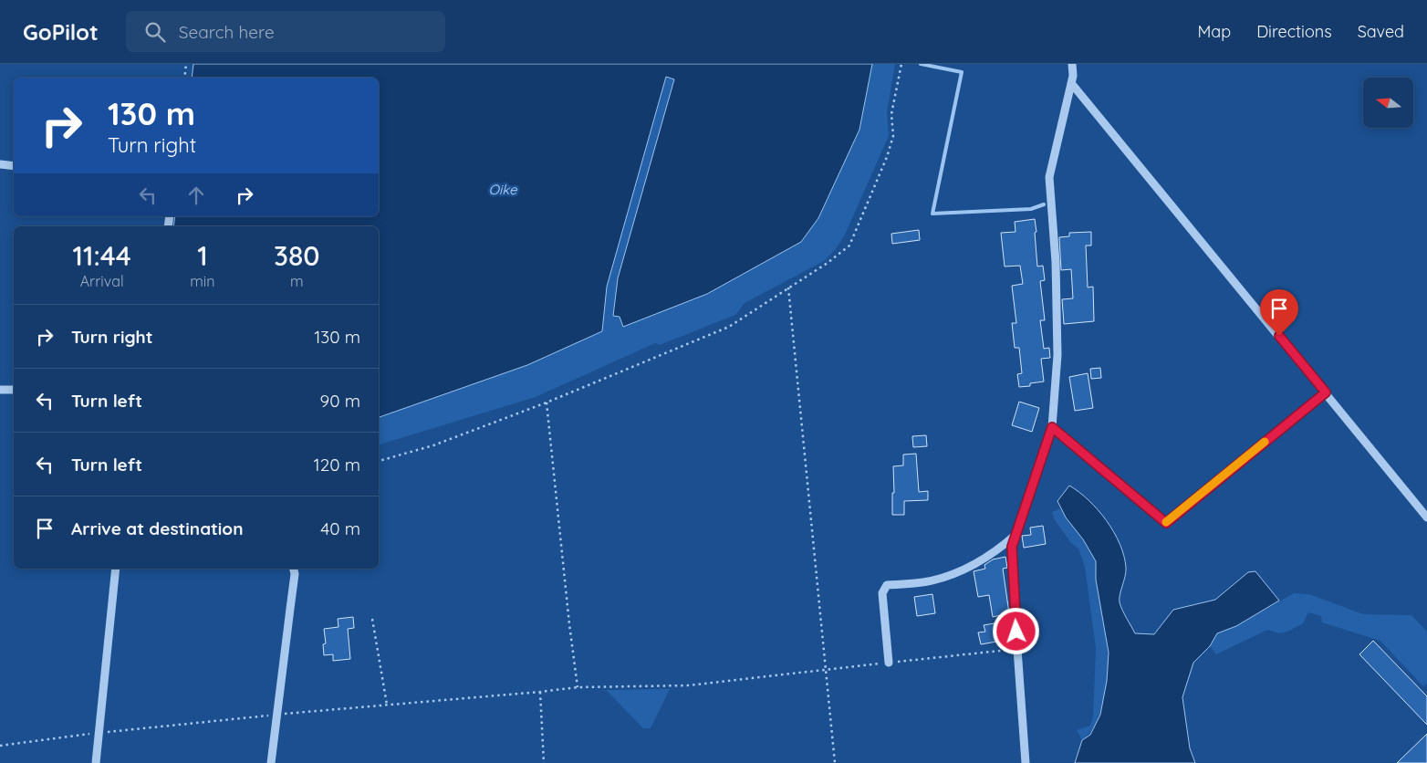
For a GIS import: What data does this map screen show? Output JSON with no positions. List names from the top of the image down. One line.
{"water":["Oike"],"north":"left","page":{"header":"GoPilot","search":"Search here","nav":["Map","Directions","Saved"],"turn":["130 m","Turn right"],"eta":["11:44","Arrival","1","min","380","m"],"list":[{"name":"Turn right","value":"130 m"},{"name":"Turn left","value":"90 m"},{"name":"Turn left","value":"120 m"},{"name":"Arrive at destination","value":"40 m"}]}}
